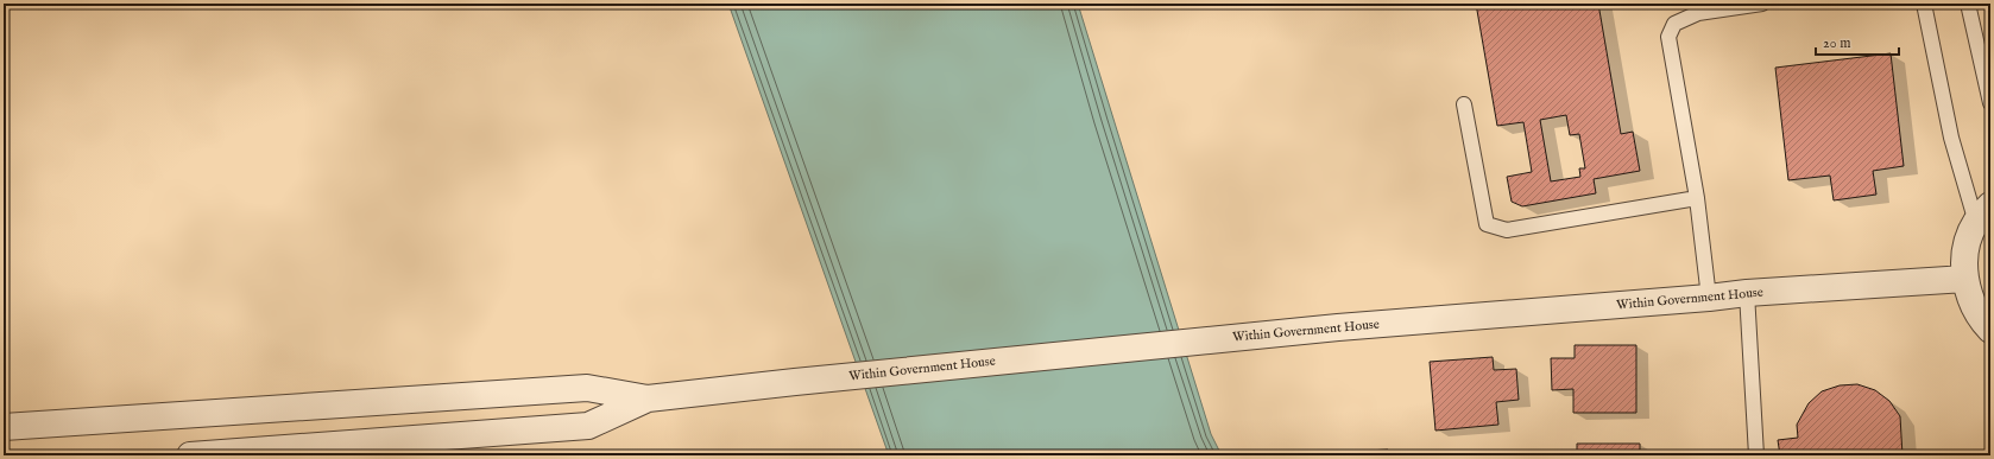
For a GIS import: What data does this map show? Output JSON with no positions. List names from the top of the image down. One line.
{"streets":{"street":["Within Government House"]},"scale_bar":"20 m"}
